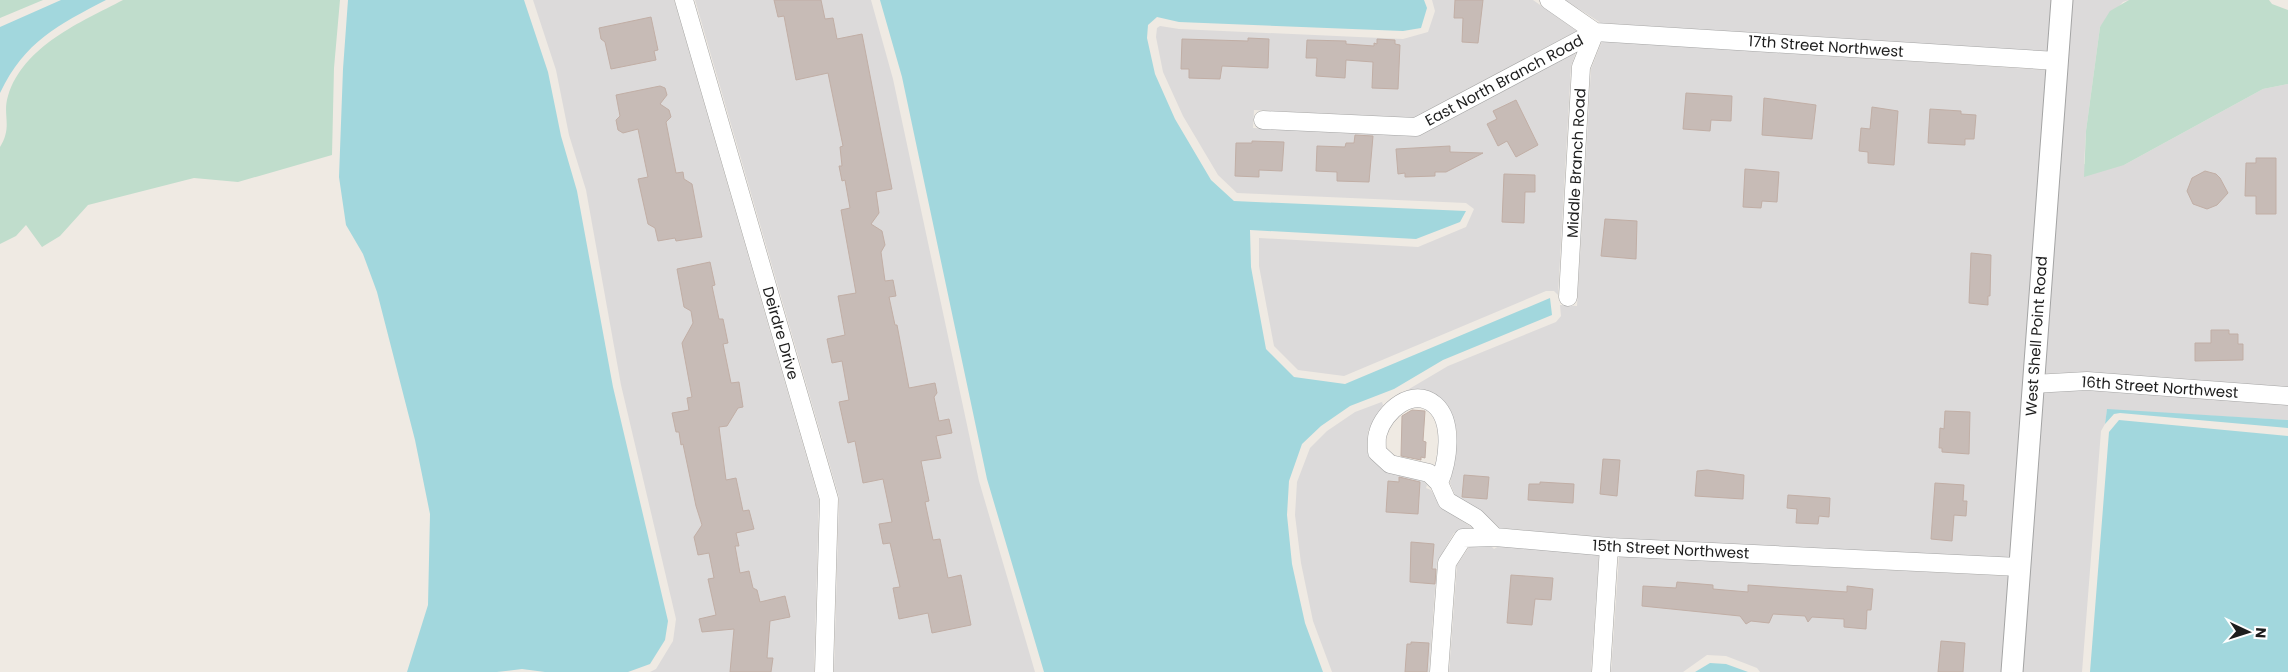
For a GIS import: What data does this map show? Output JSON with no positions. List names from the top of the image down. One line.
{"streets":{"street":["17th Street Northwest","East North Branch Road","Middle Branch Road","Deirdre Drive","West Shell Point Road","16th Street Northwest","15th Street Northwest"]},"crossings":[["17th Street Northwest","East North Branch Road"],["17th Street Northwest","Middle Branch Road"],["17th Street Northwest","West Shell Point Road"],["East North Branch Road","Middle Branch Road"],["West Shell Point Road","16th Street Northwest"],["West Shell Point Road","15th Street Northwest"]],"north":"right"}
